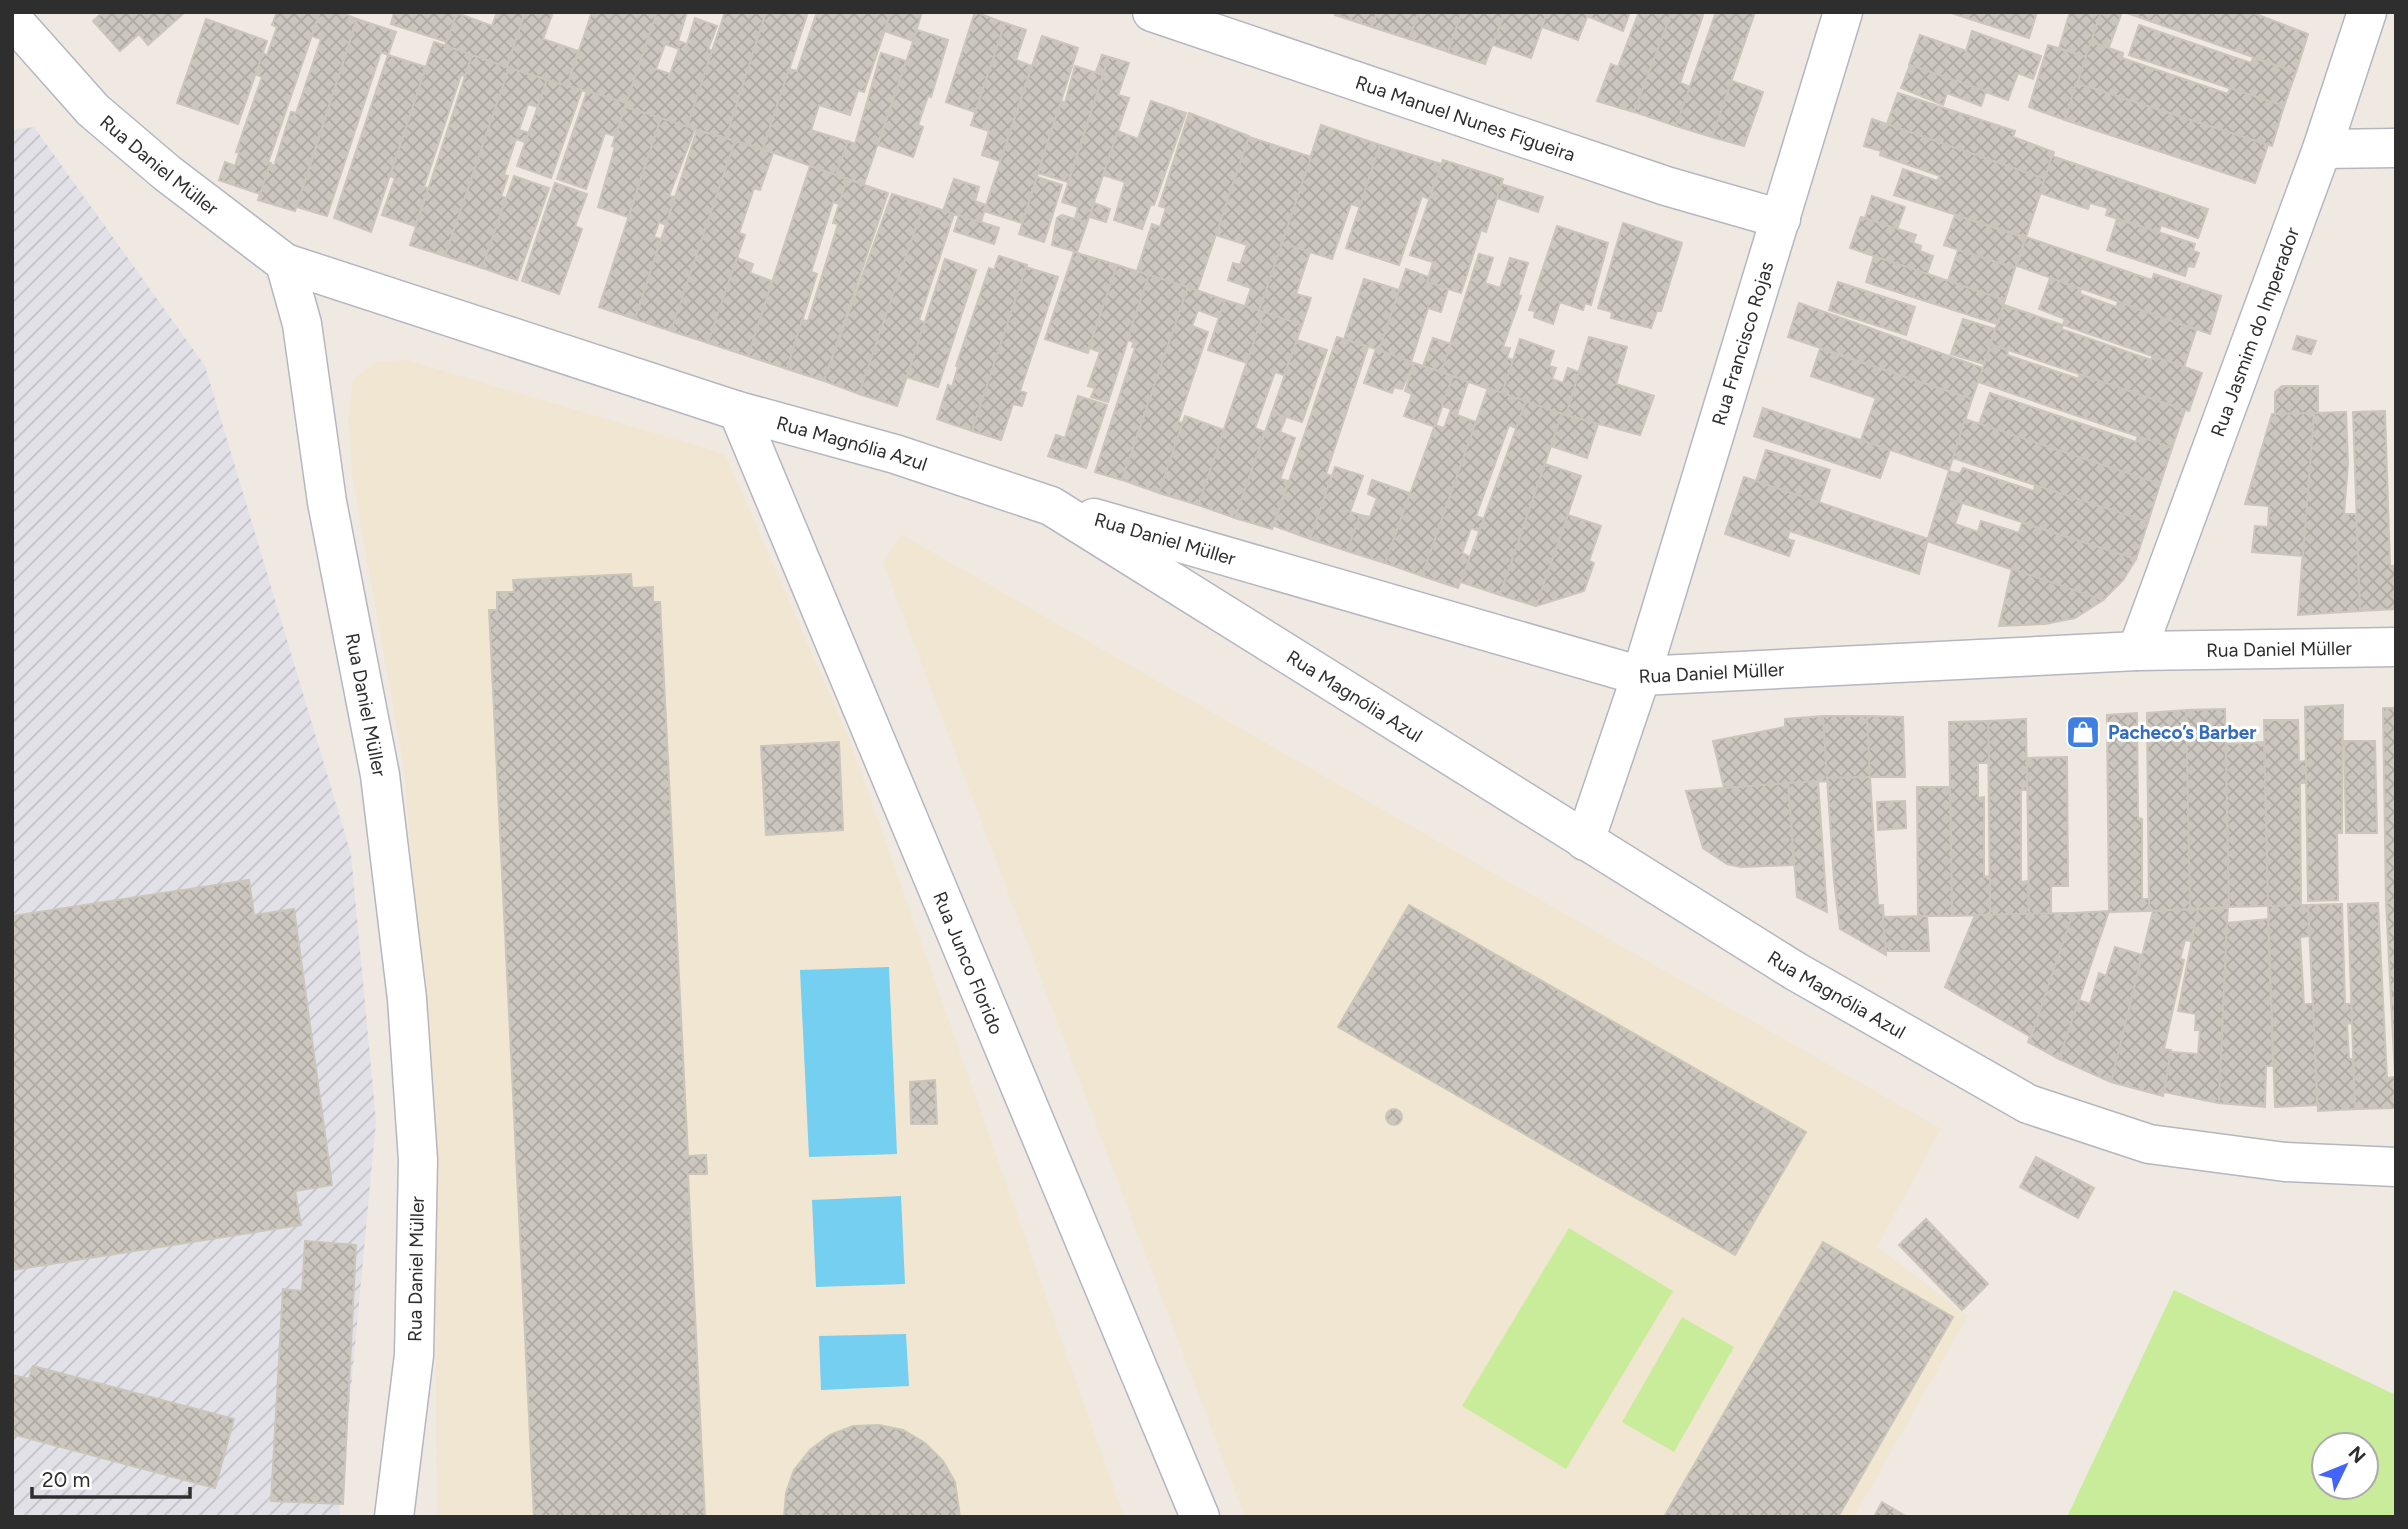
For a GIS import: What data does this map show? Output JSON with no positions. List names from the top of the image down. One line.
{"streets":{"street":["Rua Manuel Nunes Figueira","Rua Daniel Müller","Rua Jasmim do Imperador","Rua Francisco Rojas","Rua Magnólia Azul","Rua Junco Florido"]},"crossings":[["Rua Manuel Nunes Figueira","Rua Francisco Rojas"],["Rua Daniel Müller","Rua Jasmim do Imperador"],["Rua Daniel Müller","Rua Francisco Rojas"],["Rua Daniel Müller","Rua Magnólia Azul"],["Rua Francisco Rojas","Rua Magnólia Azul"],["Rua Magnólia Azul","Rua Junco Florido"]],"places":{"shop":["Pacheco’s Barber"]},"scale_bar":"20 m","north":"top right"}
